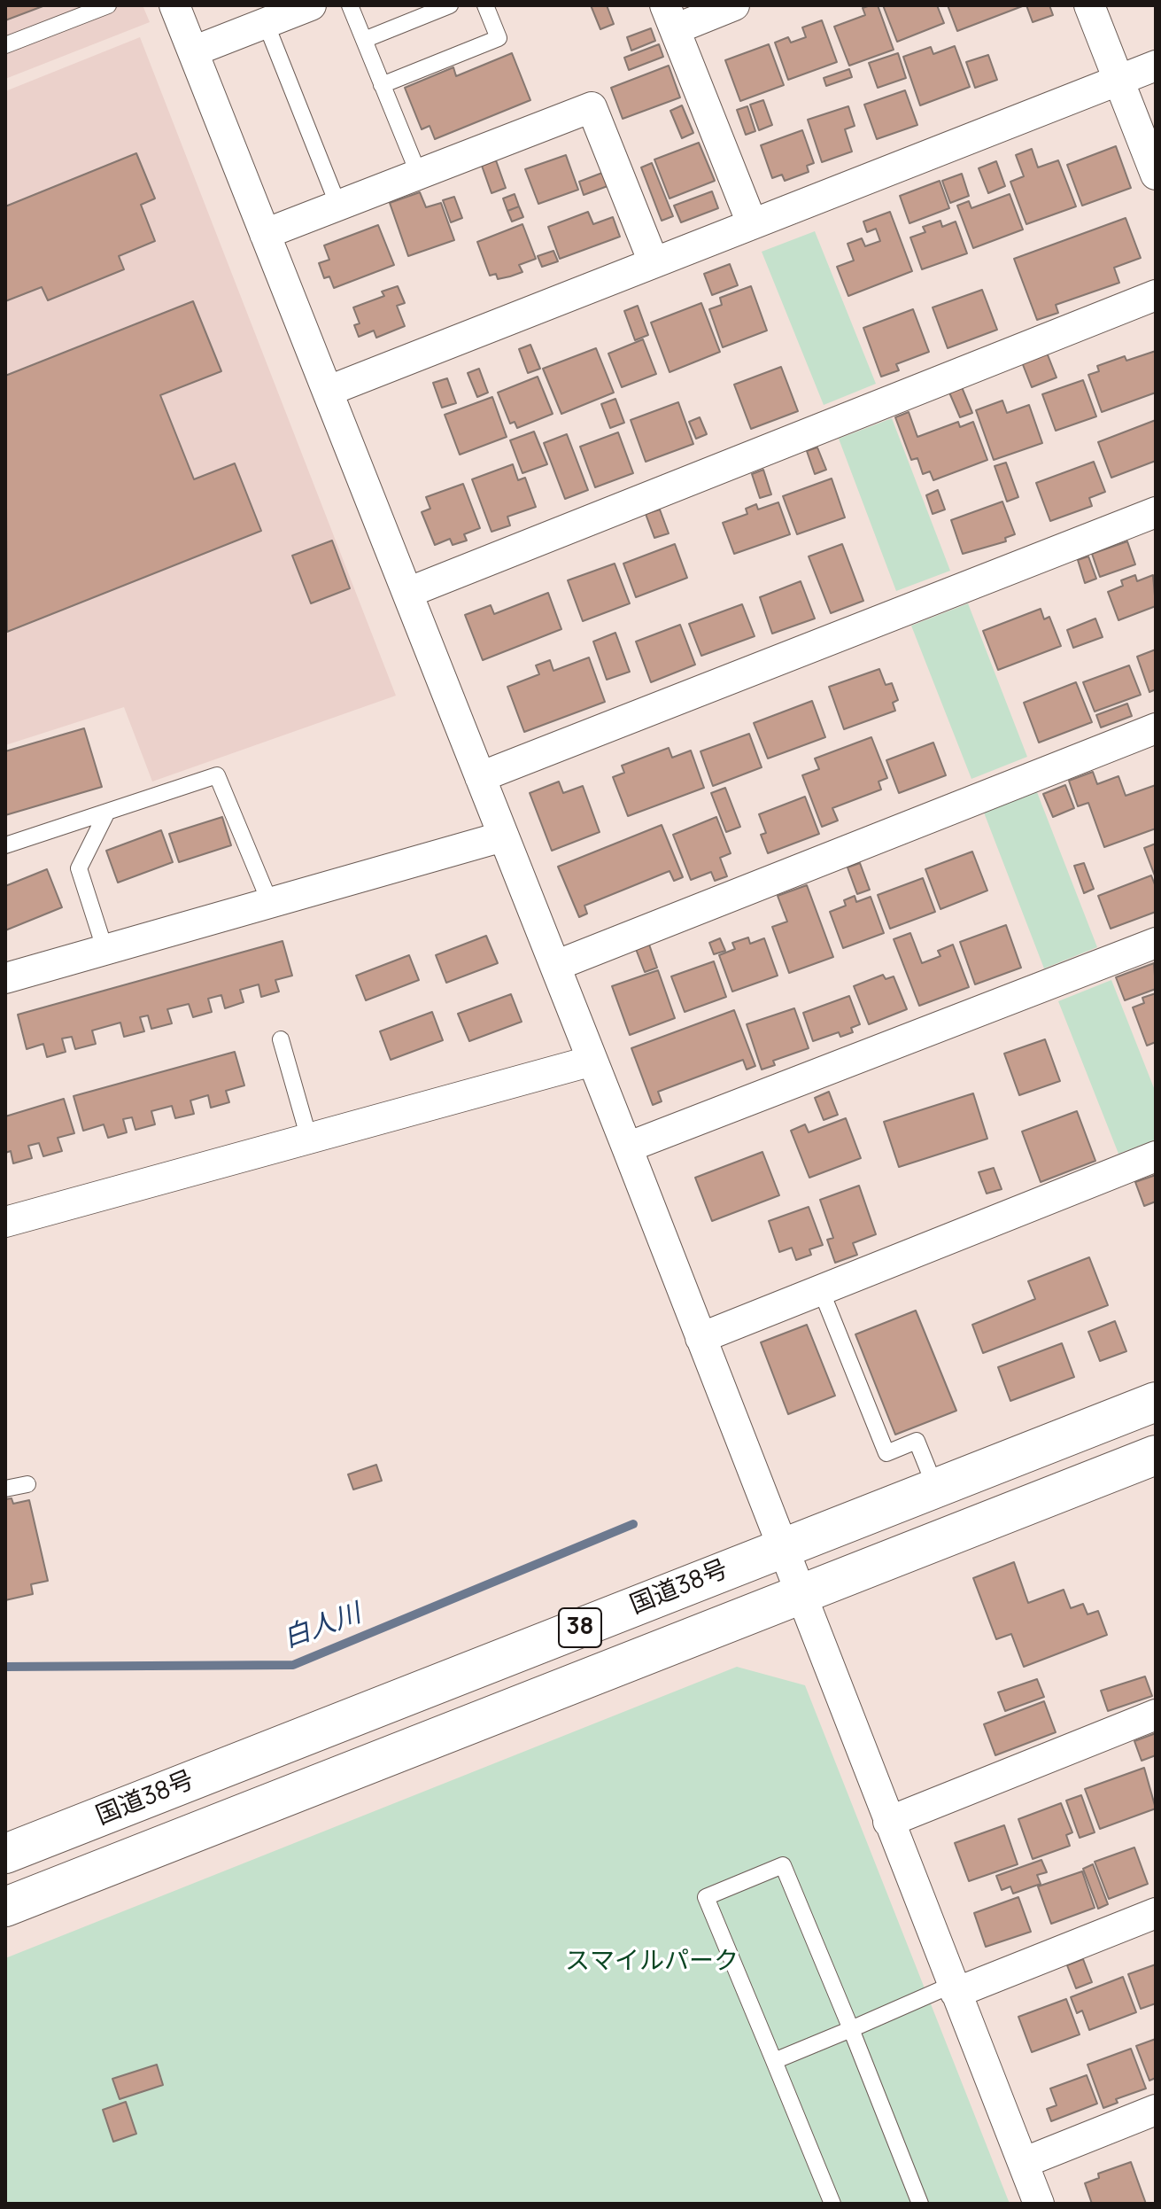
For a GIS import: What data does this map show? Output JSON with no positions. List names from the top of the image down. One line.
{"streets":{"highway":["国道38号","38"]},"water":["白人川"],"parks":["スマイルパーク"]}
